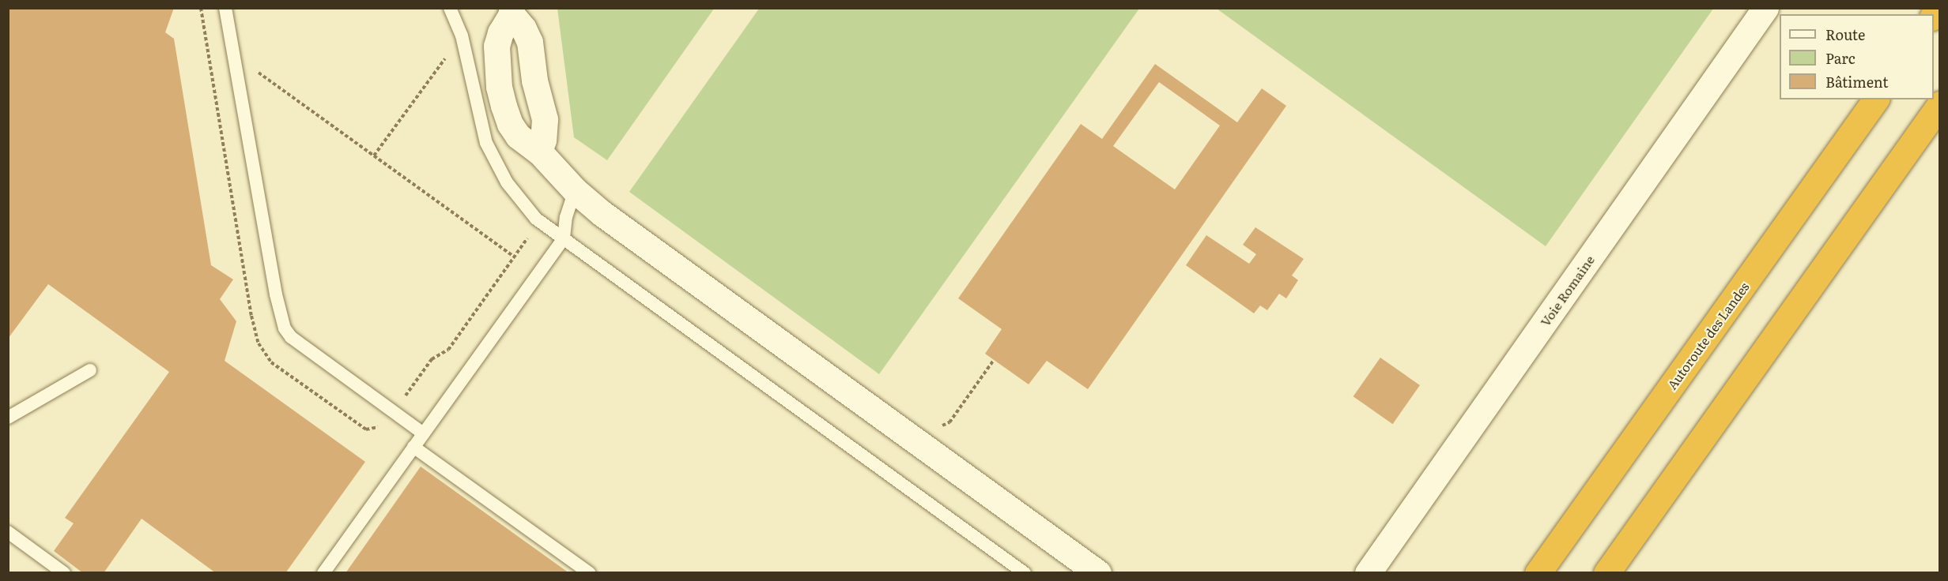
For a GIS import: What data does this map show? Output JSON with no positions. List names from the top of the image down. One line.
{"streets":{"highway":["Autoroute des Landes"],"street":["Voie Romaine"]},"legend":["Route","Parc","Bâtiment"]}
